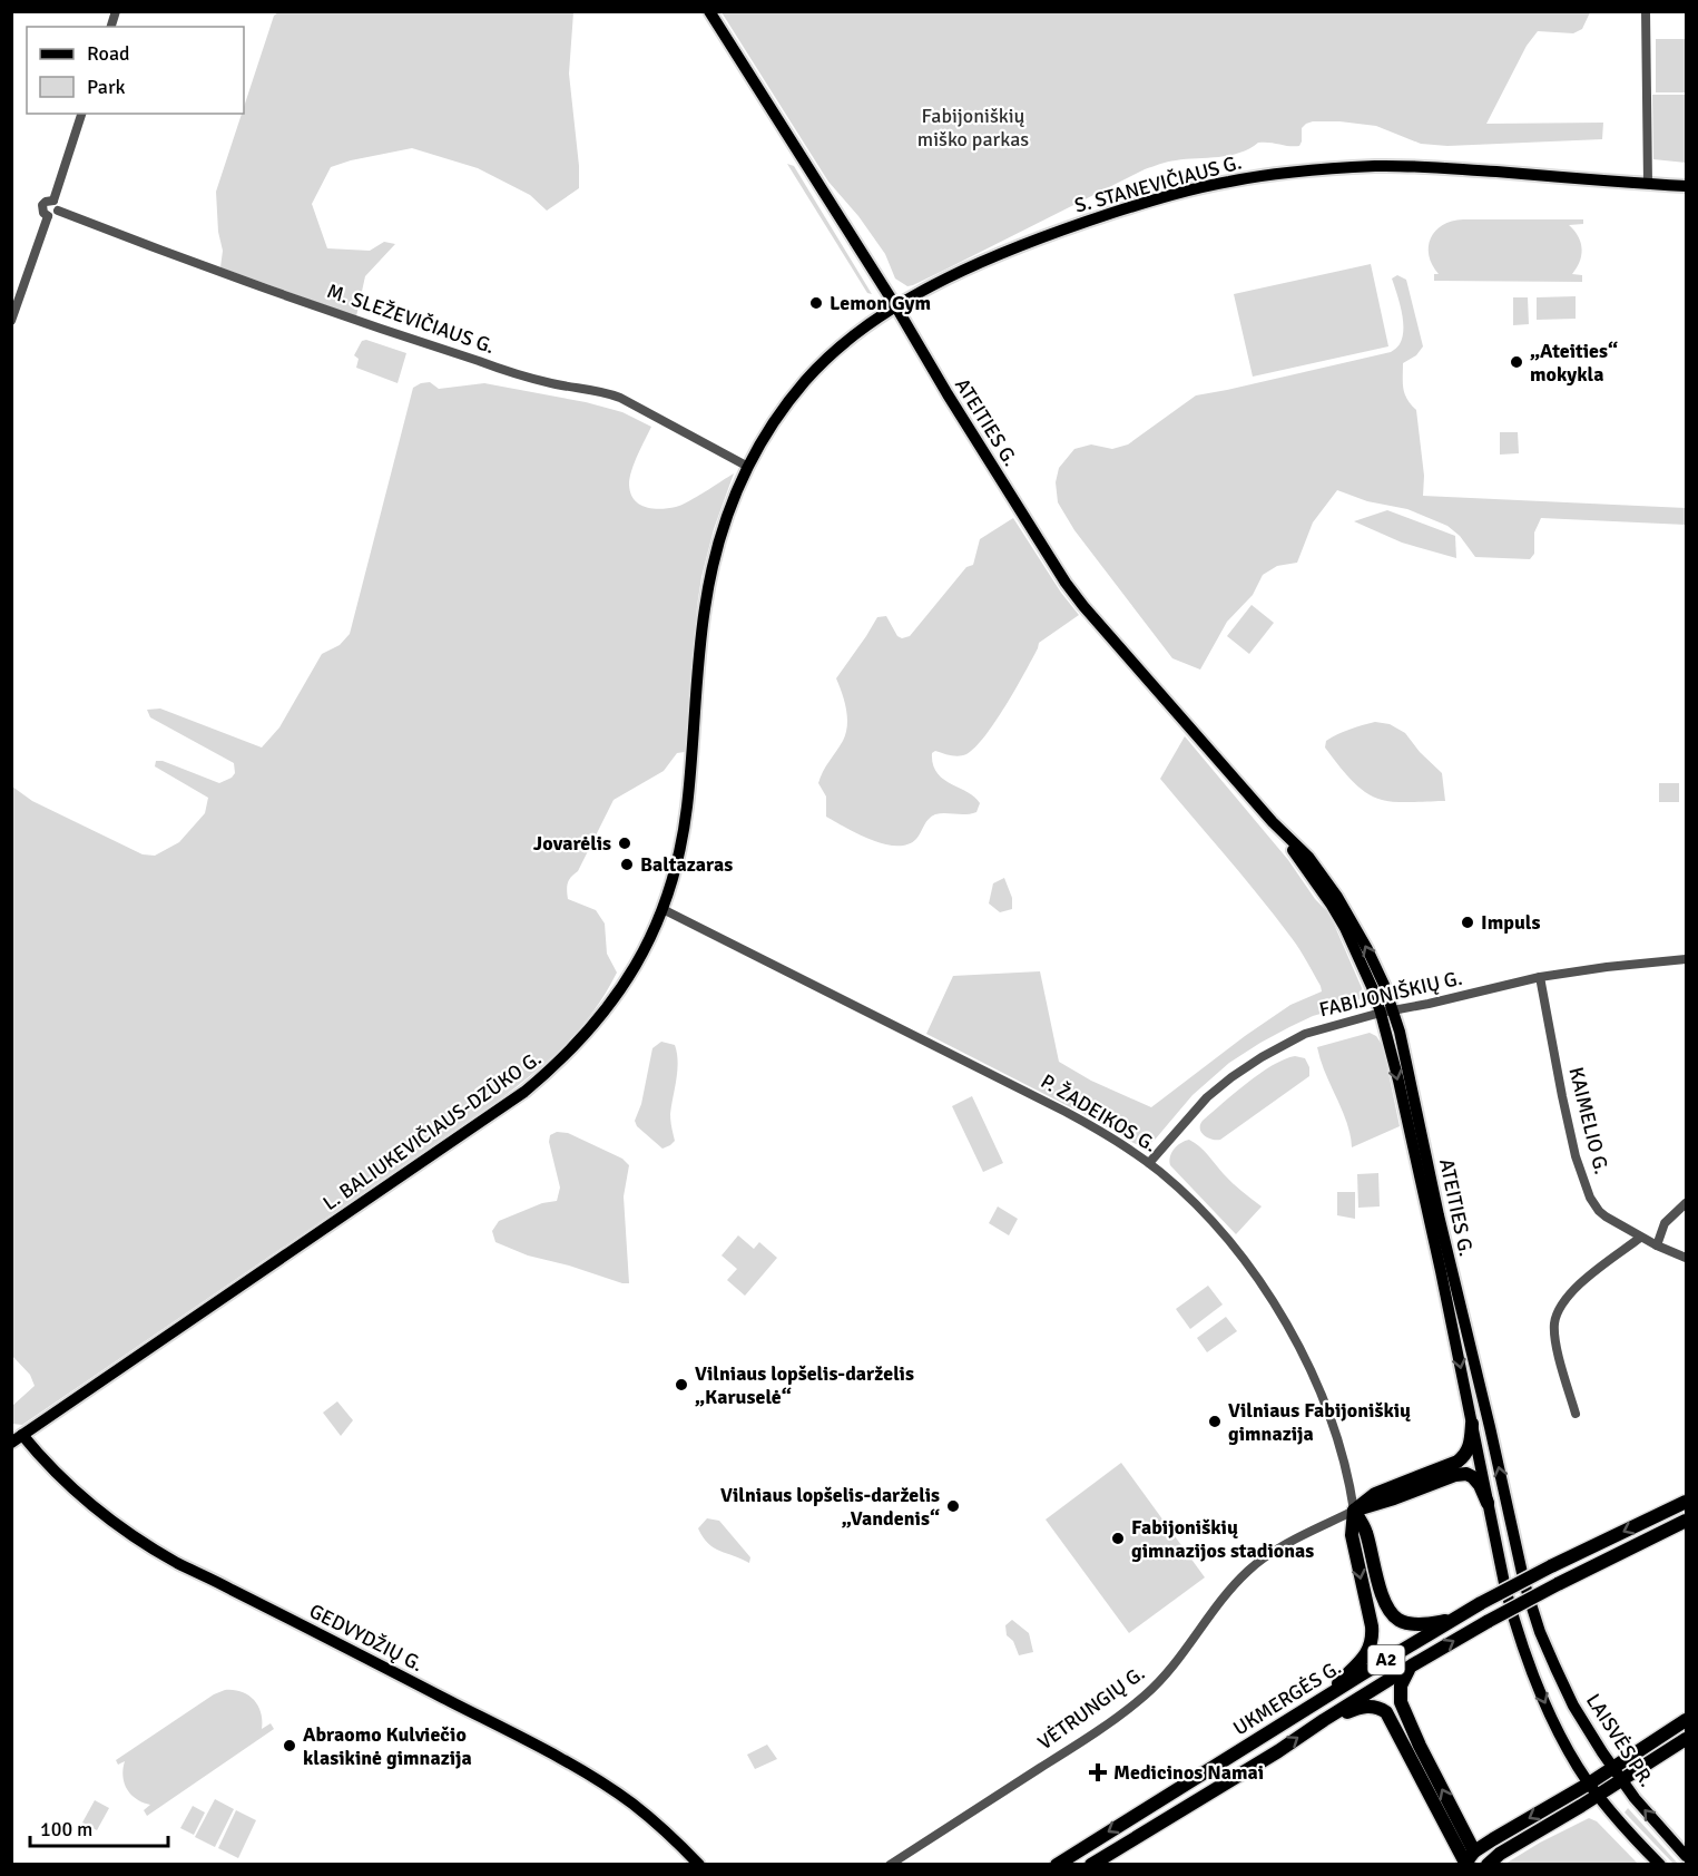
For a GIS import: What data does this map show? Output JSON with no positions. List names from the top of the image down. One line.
{"streets":{"highway":["A2","UKMERGĖS G."],"main road":["S. STANEVIČIAUS G.","ATEITIES G.","L. BALIUKEVIČIAUS-DZŪKO G.","GEDVYDŽIŲ G.","LAISVĖS PR."],"street":["M. SLEŽEVIČIAUS G.","FABIJONIŠKIŲ G.","P. ŽADEIKOS G.","KAIMELIO G.","VĖTRUNGIŲ G."]},"crossings":[["S. STANEVIČIAUS G.","ATEITIES G."],["S. STANEVIČIAUS G.","L. BALIUKEVIČIAUS-DZŪKO G."],["M. SLEŽEVIČIAUS G.","L. BALIUKEVIČIAUS-DZŪKO G."],["ATEITIES G.","FABIJONIŠKIŲ G."],["ATEITIES G.","L. BALIUKEVIČIAUS-DZŪKO G."],["ATEITIES G.","LAISVĖS PR."],["FABIJONIŠKIŲ G.","P. ŽADEIKOS G."],["FABIJONIŠKIŲ G.","KAIMELIO G."],["P. ŽADEIKOS G.","L. BALIUKEVIČIAUS-DZŪKO G."],["P. ŽADEIKOS G.","VĖTRUNGIŲ G."],["L. BALIUKEVIČIAUS-DZŪKO G.","GEDVYDŽIŲ G."]],"parks":["Fabijoniškių miško parkas"],"places":{"other":["Lemon Gym","„Ateities“ mokykla","Jovarėlis","Baltazaras","Impuls","Vilniaus lopšelis-darželis „Karuselė“","Vilniaus Fabijoniškių gimnazija","Vilniaus lopšelis-darželis „Vandenis“","Fabijoniškių gimnazijos stadionas","Abraomo Kulviečio klasikinė gimnazija"],"health":["Medicinos Namai"]},"legend":["Road","Park"],"scale_bar":"100 m"}
